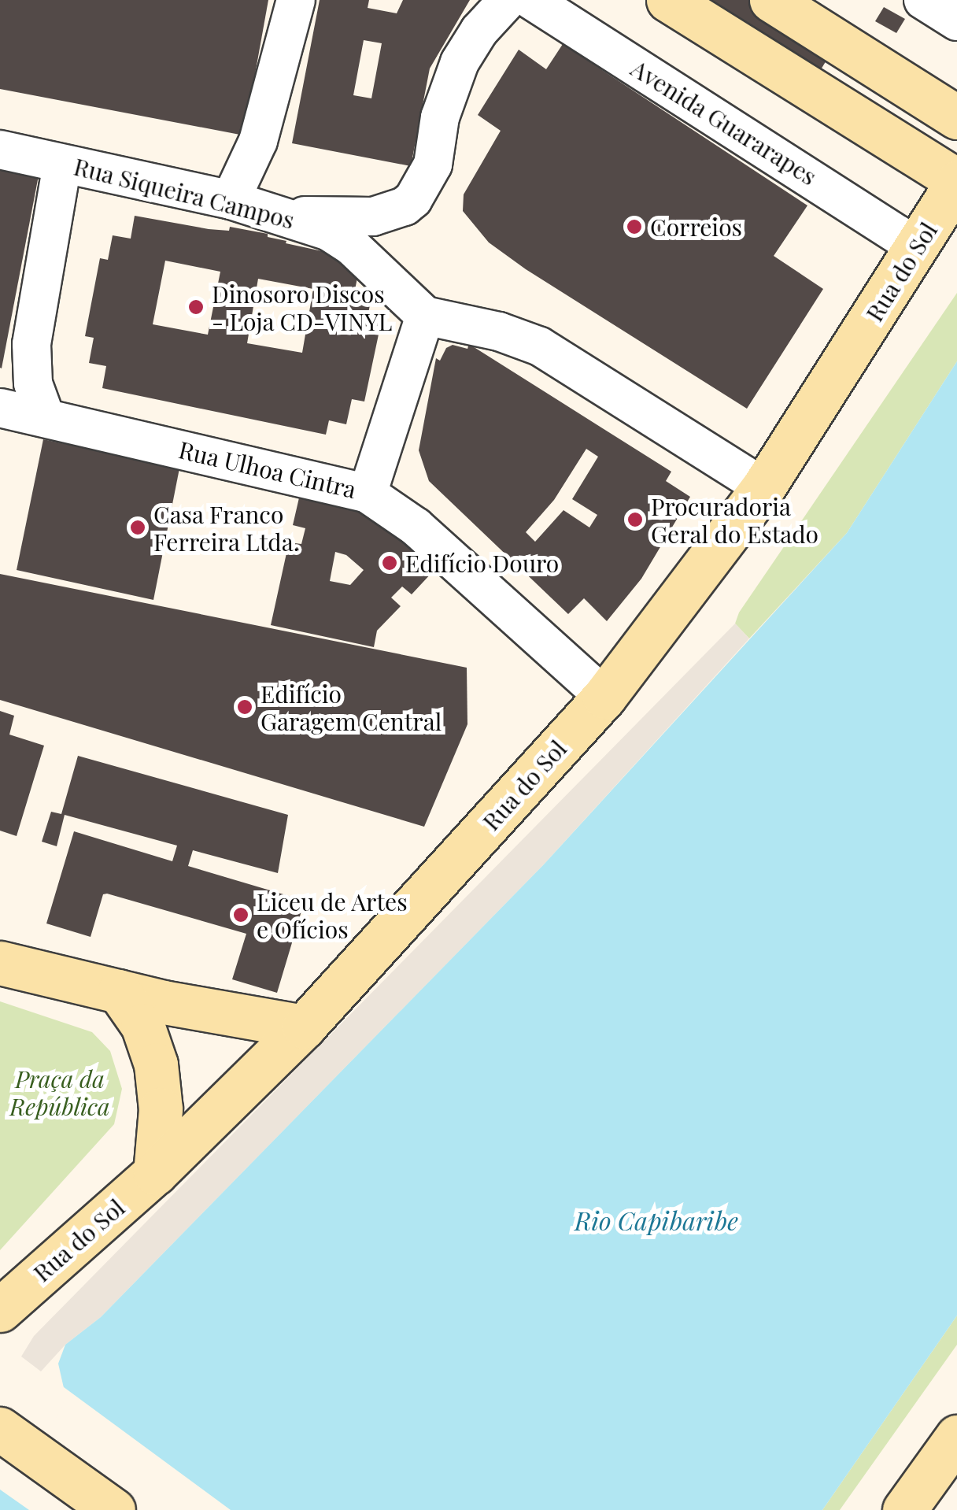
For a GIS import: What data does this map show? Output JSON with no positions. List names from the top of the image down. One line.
{"streets":{"main road":["Rua do Sol"],"street":["Avenida Guararapes","Rua Siqueira Campos","Rua Ulhoa Cintra"]},"crossings":[["Avenida Guararapes","Rua do Sol"],["Rua do Sol","Rua Ulhoa Cintra"]],"water":["Rio Capibaribe"],"parks":["Praça da República"],"places":["Correios","Dinosoro Discos - Loja CD-VINYL","Procuradoria Geral do Estado","Casa Franco Ferreira Ltda.","Edifício Douro","Edifício Garagem Central","Liceu de Artes e Ofícios"]}
